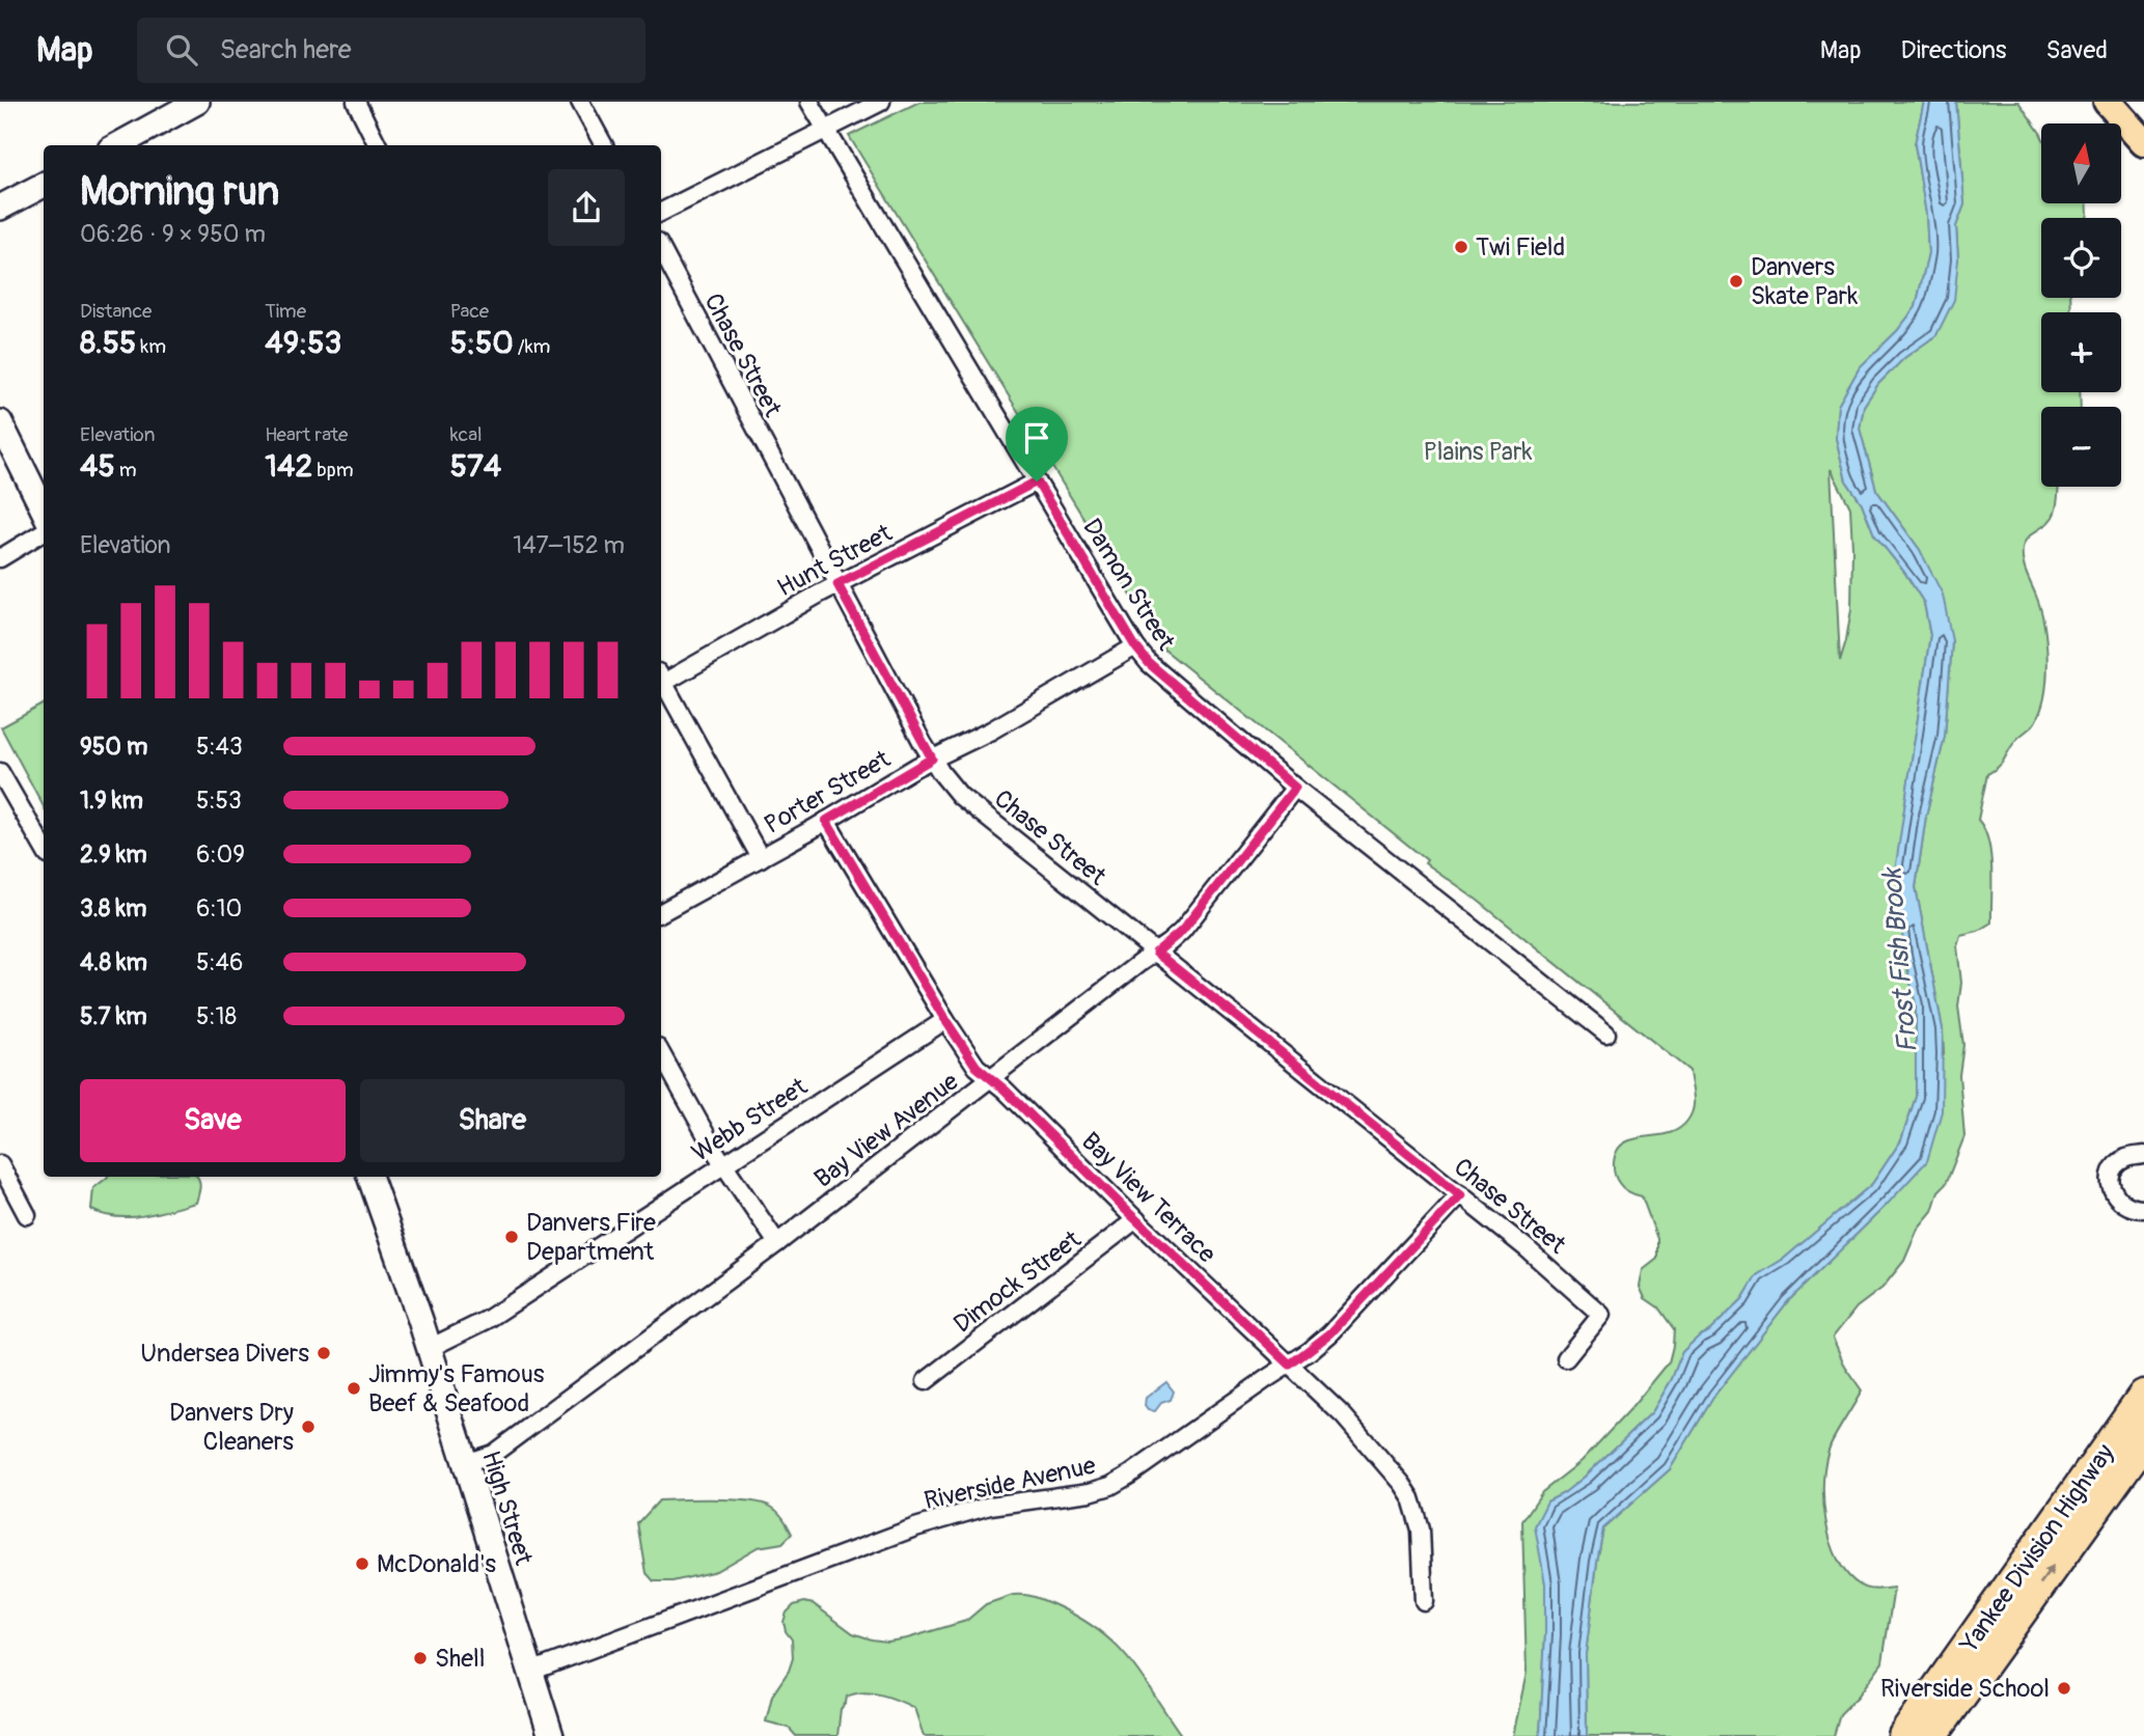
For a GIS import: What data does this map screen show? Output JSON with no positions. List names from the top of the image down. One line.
{"streets":{"highway":["Yankee Division Highway"],"main road":["High Street"],"street":["Chase Street","Hunt Street","Damon Street","Porter Street","Webb Street","Bay View Avenue","Bay View Terrace","Dimock Street","Riverside Avenue"]},"crossings":[["Chase Street","Hunt Street"],["Chase Street","Porter Street"],["Chase Street","Bay View Avenue"],["Chase Street","Riverside Avenue"],["Hunt Street","Damon Street"],["Damon Street","Porter Street"],["Damon Street","Bay View Avenue"],["Porter Street","Bay View Terrace"],["Webb Street","Bay View Terrace"],["Webb Street","High Street"],["Bay View Avenue","Bay View Terrace"],["Bay View Avenue","High Street"],["Bay View Terrace","Dimock Street"],["Bay View Terrace","Riverside Avenue"],["Riverside Avenue","High Street"]],"water":["Frost Fish Brook"],"parks":["Plains Park"],"places":["Twi Field","Danvers Skate Park","Danvers Fire Department","Undersea Divers","Jimmy's Famous Beef & Seafood","Danvers Dry Cleaners","McDonald's","Shell","Riverside School"],"north":"top","page":{"header":"Map","search":"Search here","nav":["Map","Directions","Saved"],"map_buttons":["+","−"],"heading":["Morning run","06:26 · 9 × 950 m"],"stats":[["Distance","8.55 km"],["Time","49:53"],["Pace","5:50 /km"],["Elevation","45 m"],["Heart rate","142 bpm"],["kcal","574"]],"chart":["Elevation","147–152 m"],"list":[{"name":"950 m","note":"5:43"},{"name":"1.9 km","note":"5:53"},{"name":"2.9 km","note":"6:09"},{"name":"3.8 km","note":"6:10"},{"name":"4.8 km","note":"5:46"},{"name":"5.7 km","note":"5:18"}],"buttons":["Save","Share"]}}
